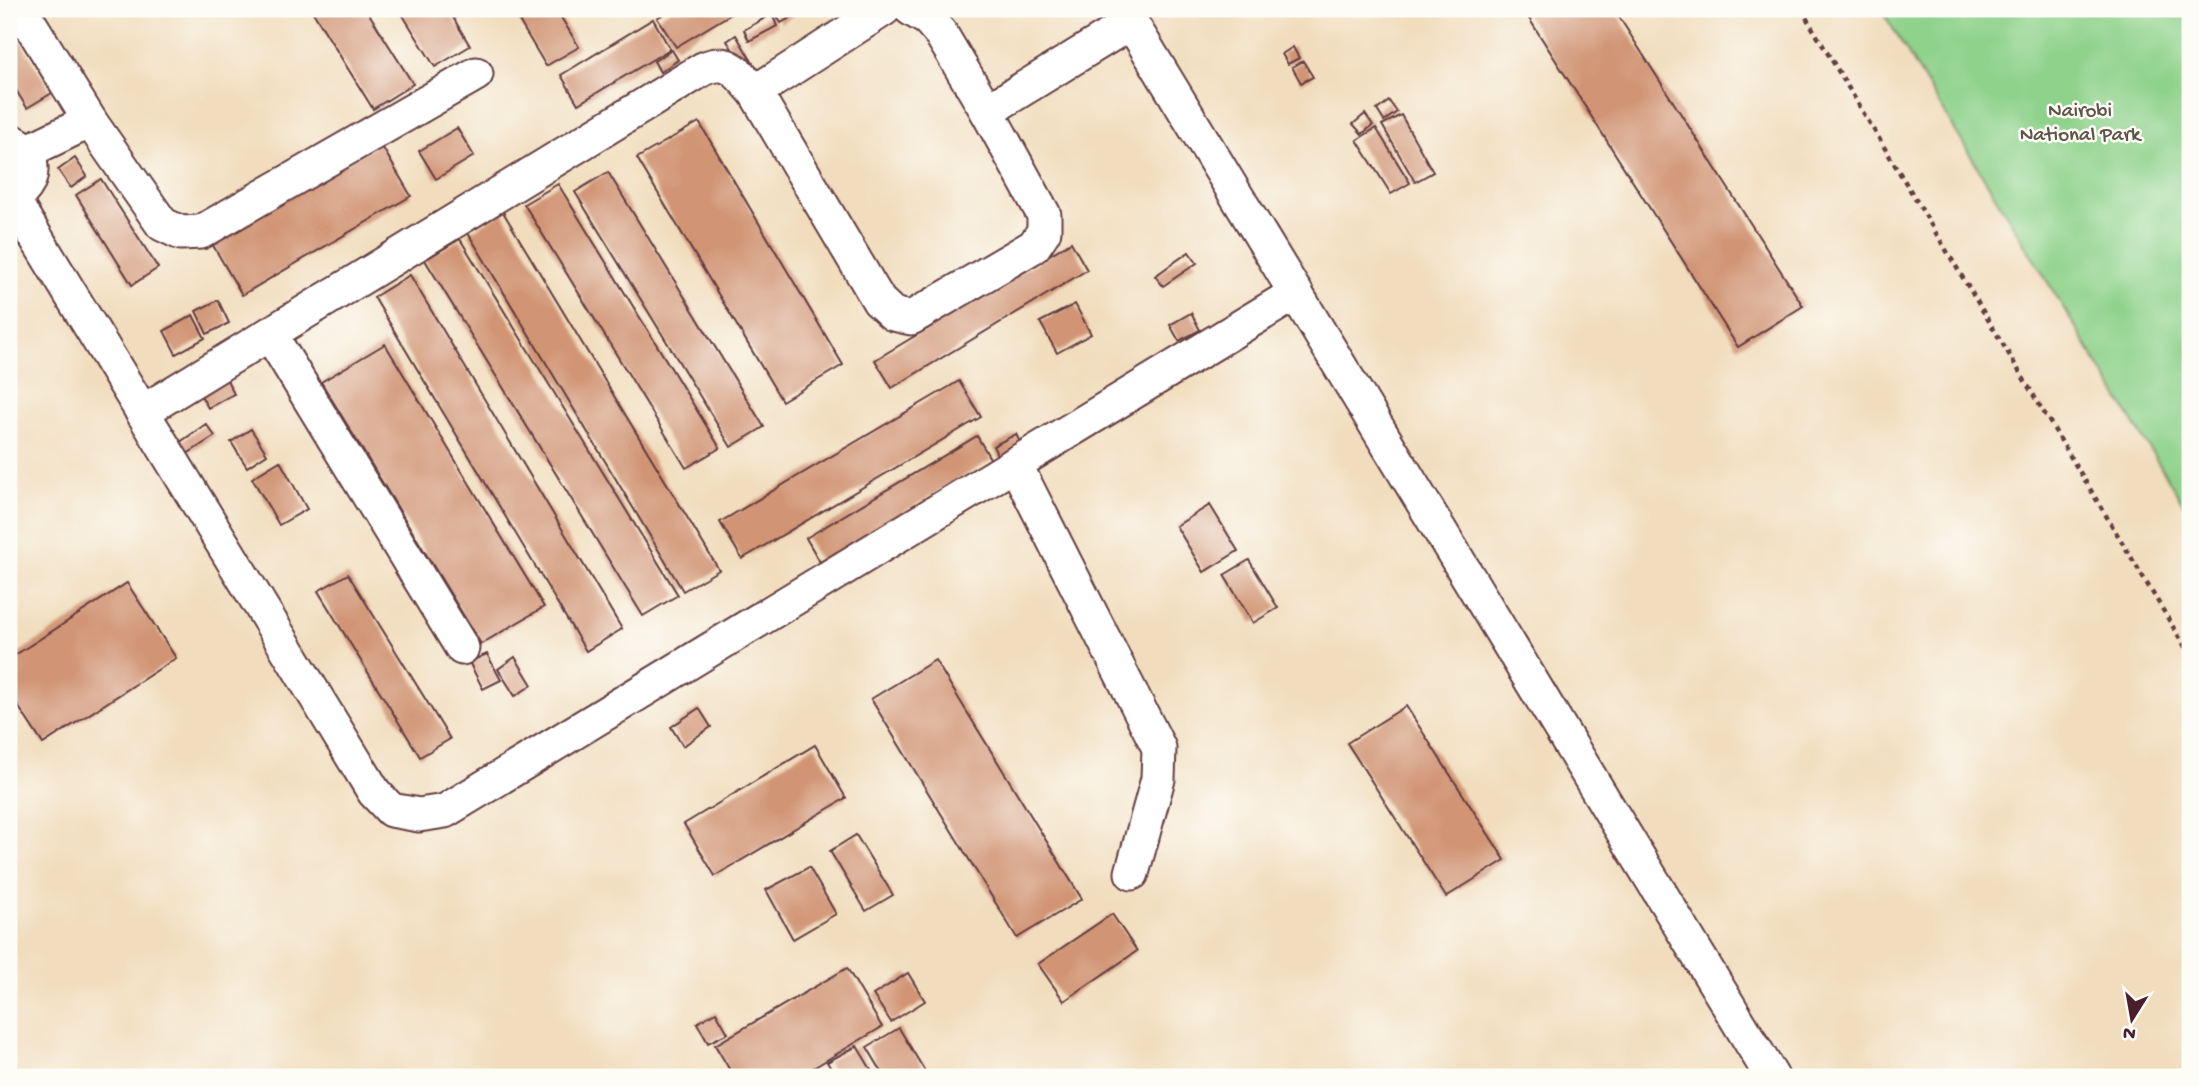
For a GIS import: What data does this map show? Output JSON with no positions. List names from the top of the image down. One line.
{"parks":["Nairobi National Park"],"north":"bottom"}
